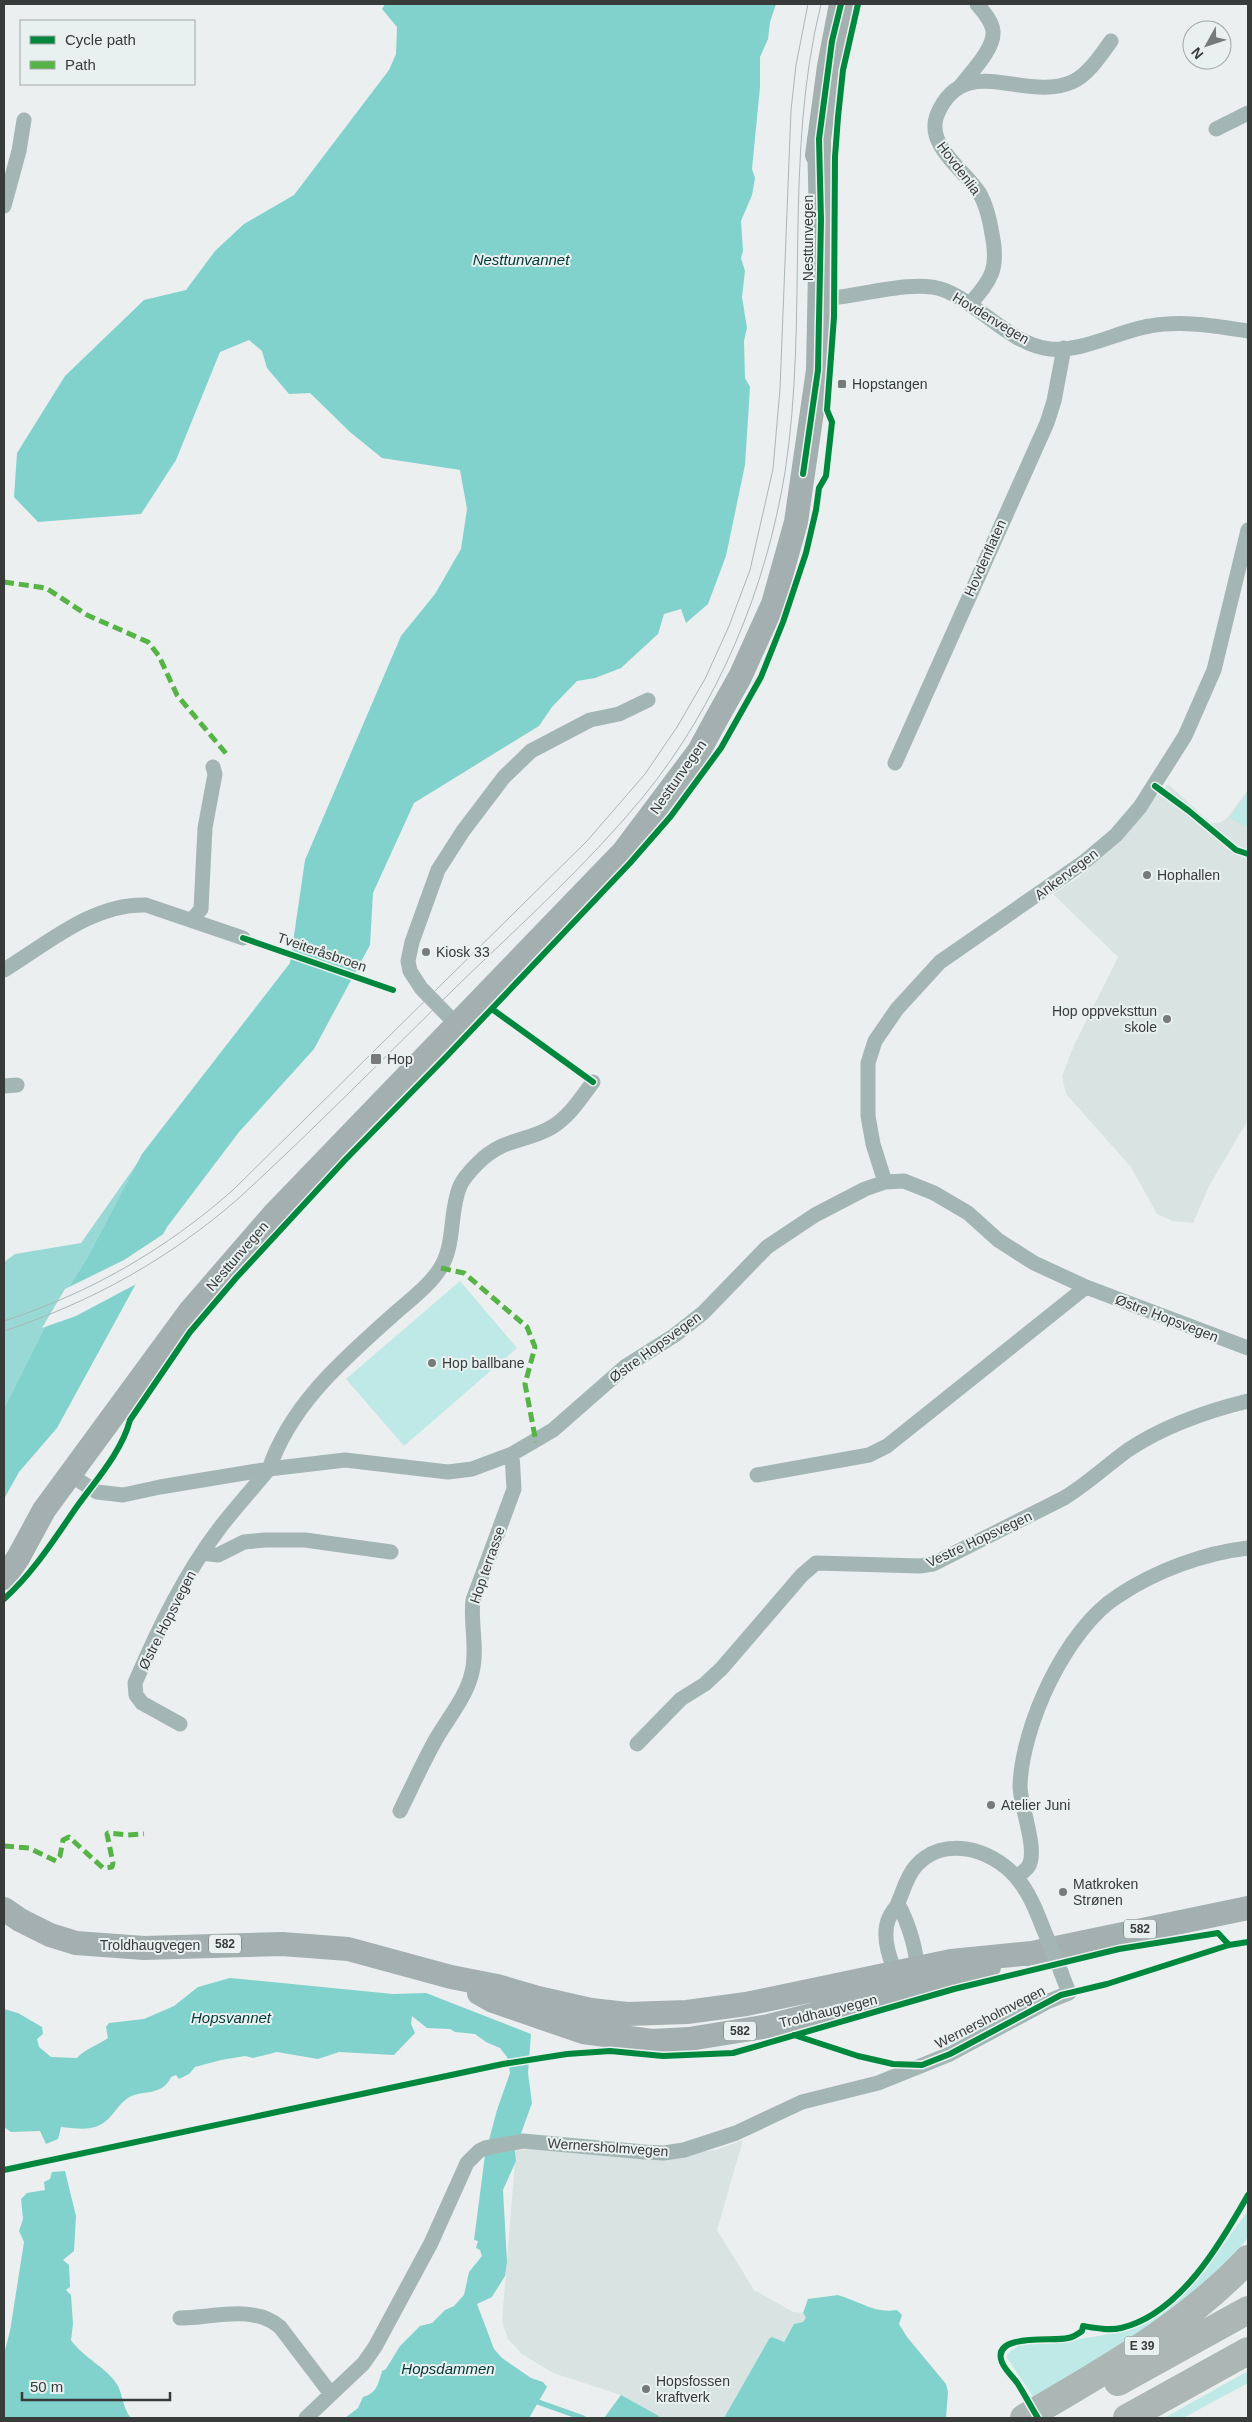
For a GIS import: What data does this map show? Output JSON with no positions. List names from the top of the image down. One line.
{"streets":{"highway":["E 39"],"main road":["Nesttunvegen","582","Troldhaugvegen"],"street":["Hovdenlia","Hovdenvegen","Hovdenflaten","Ankervegen","Østre Hopsvegen","Vestre Hopsvegen","Hop terrasse","Wernersholmvegen"],"cycle path":["Tveiteråsbroen"]},"crossings":[["Hovdenlia","Hovdenvegen"],["Nesttunvegen","Hovdenvegen"],["Nesttunvegen","Østre Hopsvegen"],["Hovdenvegen","Hovdenflaten"],["Ankervegen","Østre Hopsvegen"],["Østre Hopsvegen","Hop terrasse"],["Troldhaugvegen","Wernersholmvegen"]],"water":["Nesttunvannet","Hopsvannet","Hopsdammen"],"places":{"transit":["Hopstangen","Hop"],"other":["Hophallen","Kiosk 33","Hop oppveksttun skole","Hop ballbane","Atelier Juni","Matkroken Strønen","Hopsfossen kraftverk"]},"legend":["Cycle path","Path"],"scale_bar":"50 m","north":"bottom left"}
